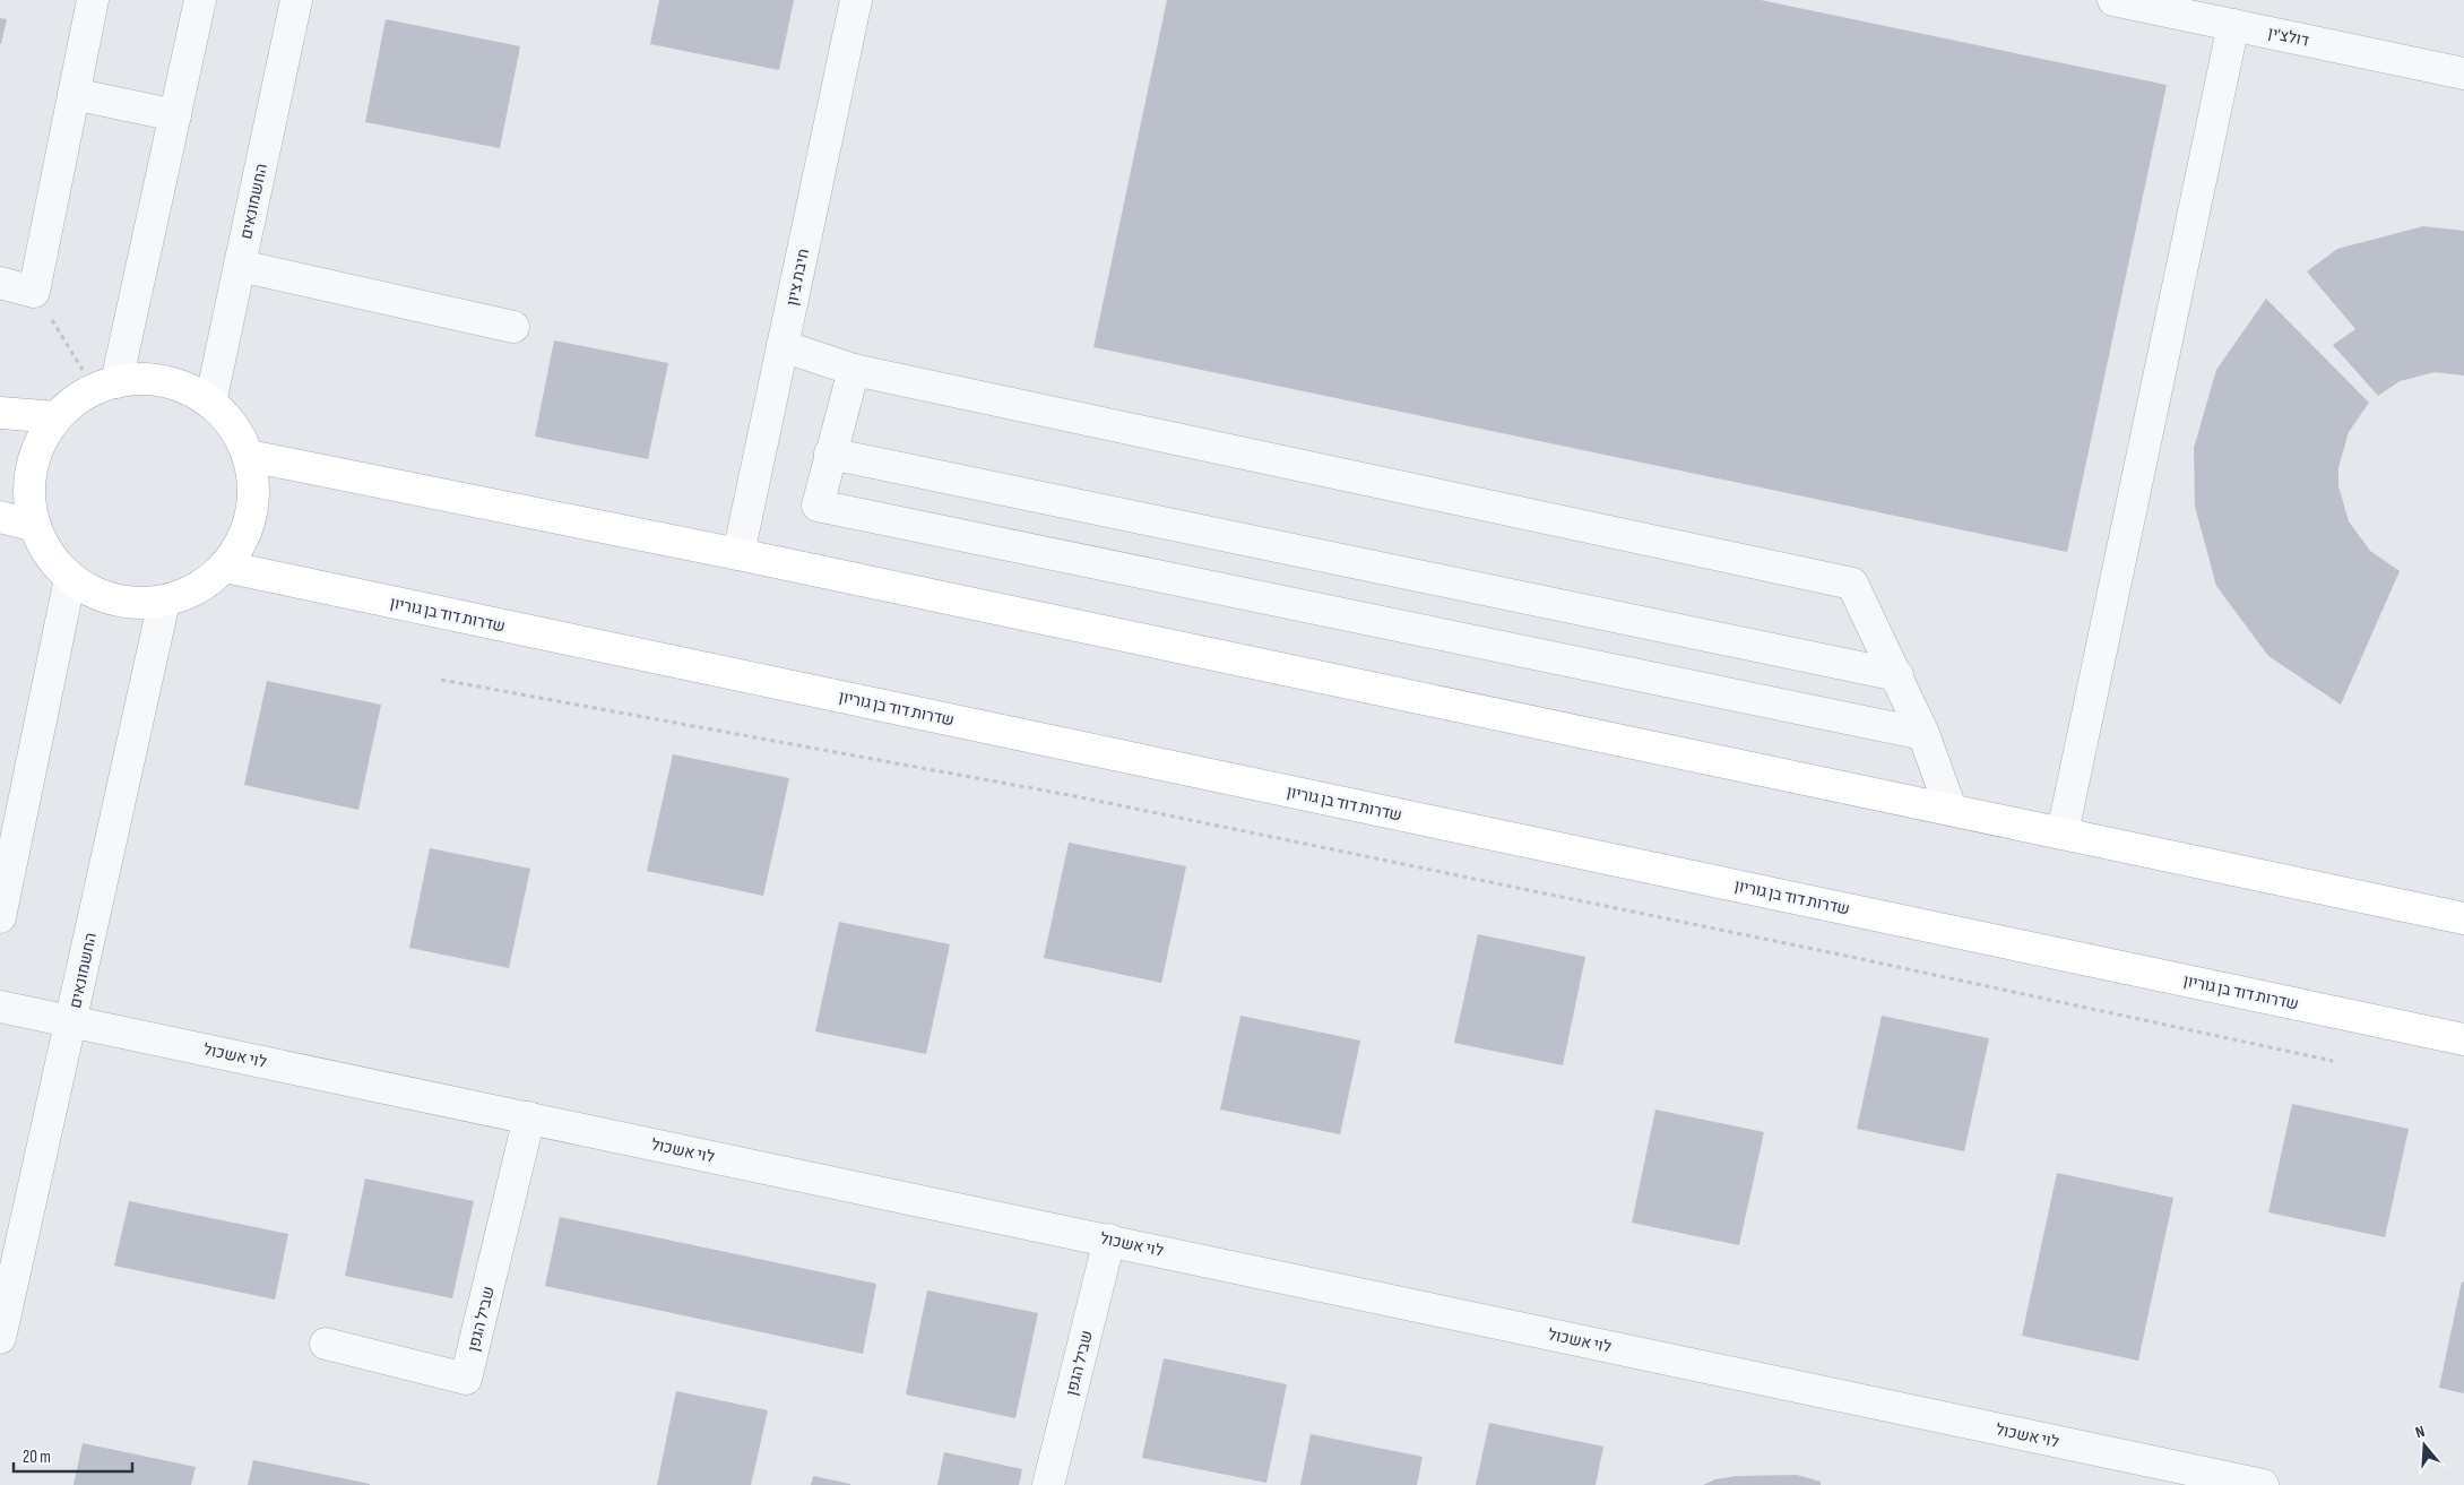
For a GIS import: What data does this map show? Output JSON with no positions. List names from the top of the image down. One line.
{"streets":{"main road":["שדרות דוד בן גוריון"],"street":["דולצ'ין","החשמונאים","חיבת ציון","לוי אשכול","שביל הגפן"]},"crossings":[["החשמונאים","לוי אשכול"],["לוי אשכול","שביל הגפן"]],"scale_bar":"20 m","north":"top"}
